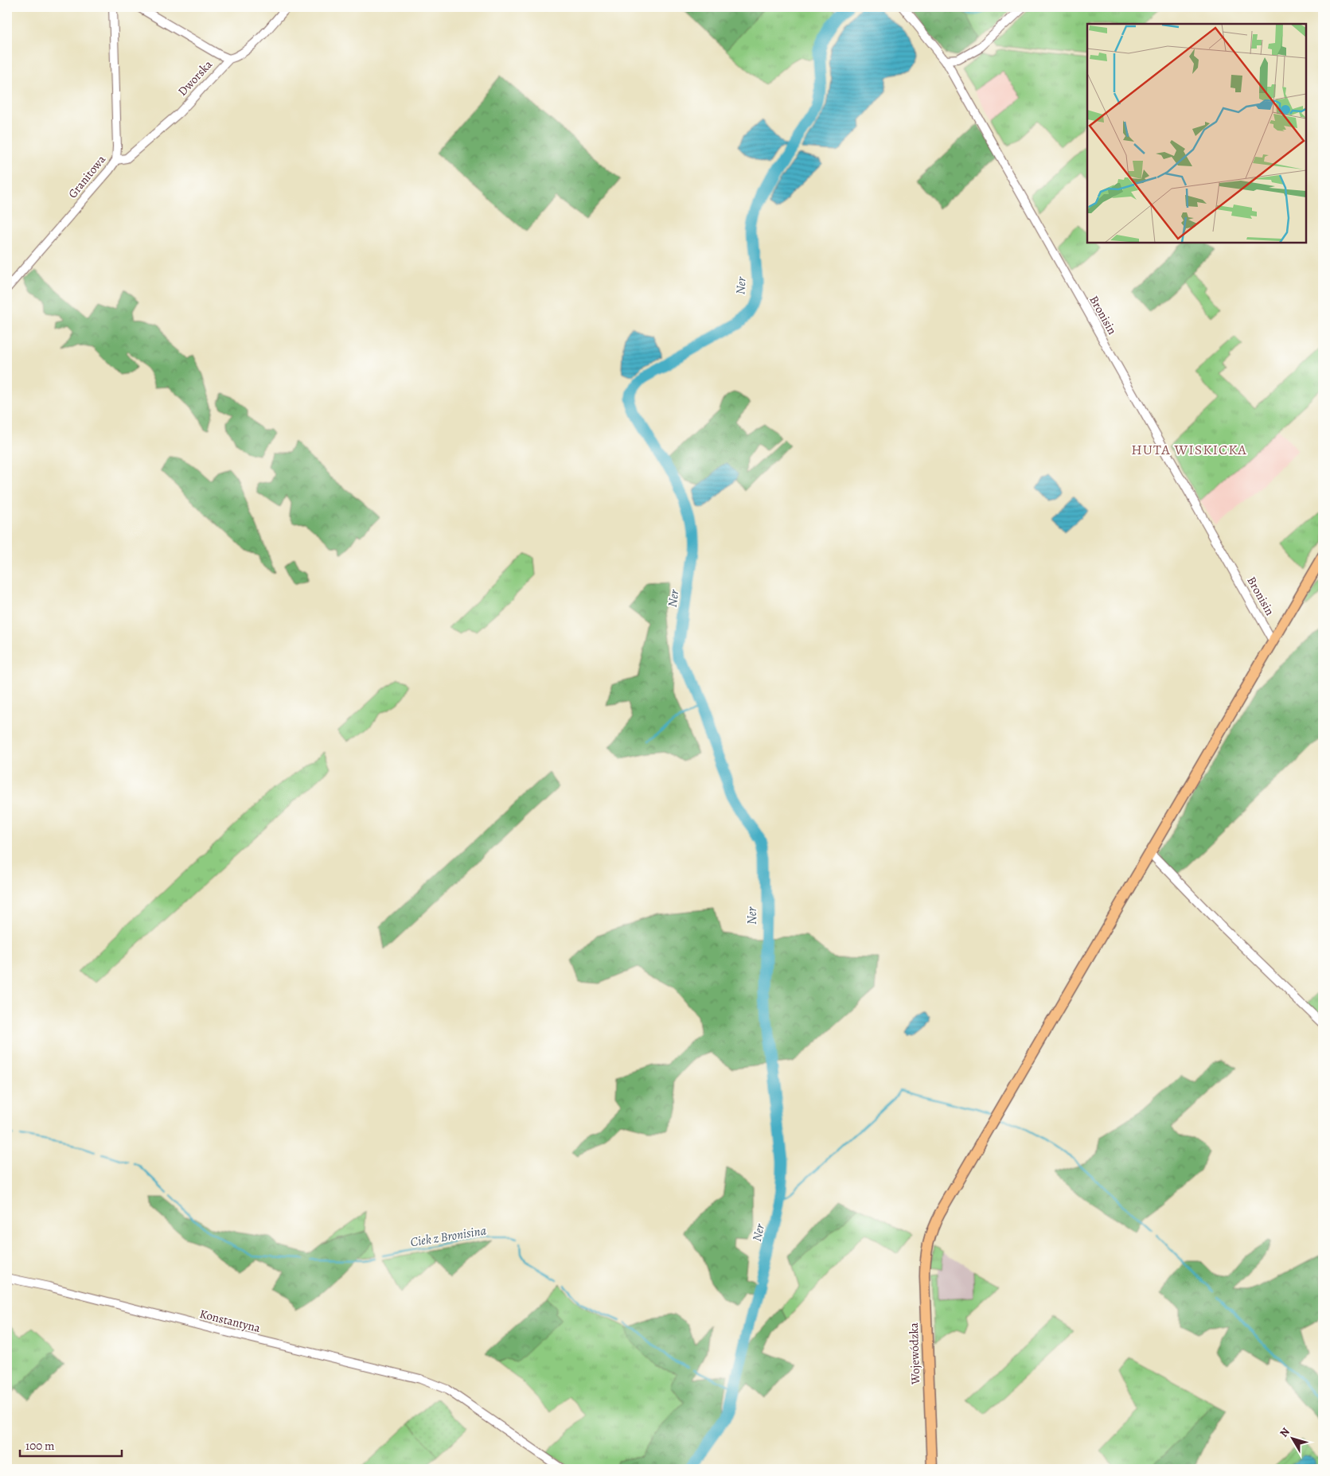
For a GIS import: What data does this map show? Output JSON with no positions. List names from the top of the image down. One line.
{"streets":{"main road":["Wojewódzka"],"street":["Dworska","Granitowa","Bronisin","Konstantyna"]},"crossings":[["Dworska","Granitowa"],["Bronisin","Wojewódzka"]],"districts":["HUTA WISKICKA"],"water":["Ner","Ciek z Bronisina"],"scale_bar":"100 m","north":"top left"}
